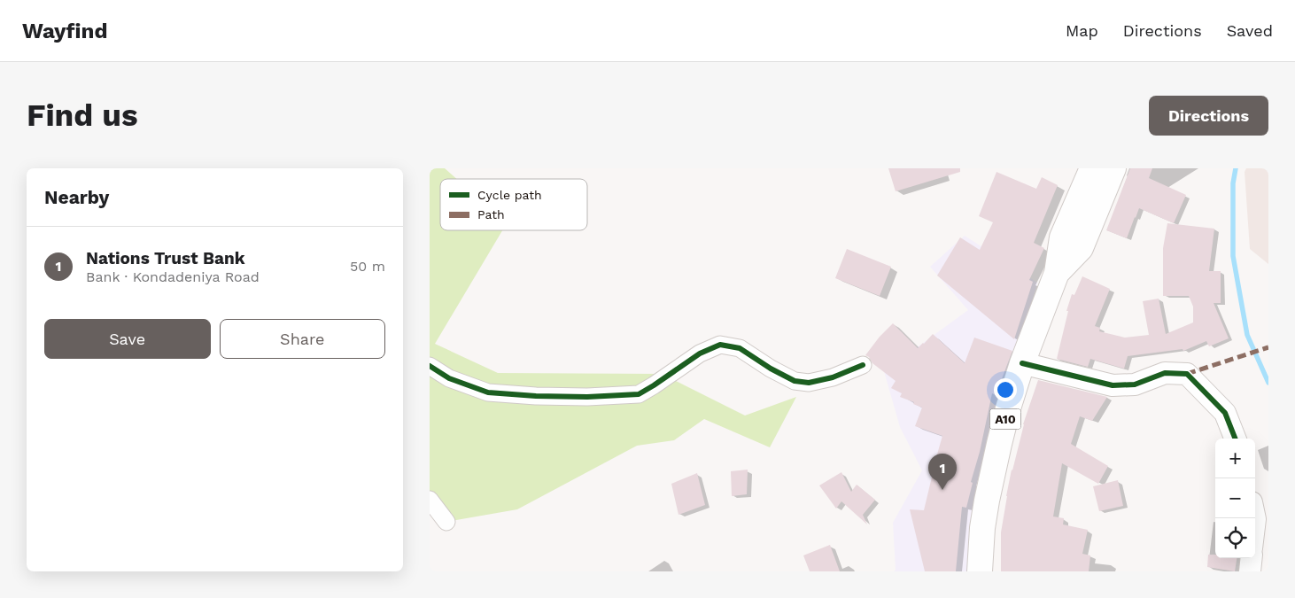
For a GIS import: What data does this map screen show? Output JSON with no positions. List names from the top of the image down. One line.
{"streets":{"highway":["A10"]},"legend":["Cycle path","Path"],"page":{"header":"Wayfind","nav":["Map","Directions","Saved"],"buttons":["Directions",["Save","Share"]],"title":"Find us","heading":"Nearby","list":[{"mark":"1","name":"Nations Trust Bank","note":"Bank · Kondadeniya Road","value":"50 m"}],"map_buttons":["+","−"],"pins":"1"}}
